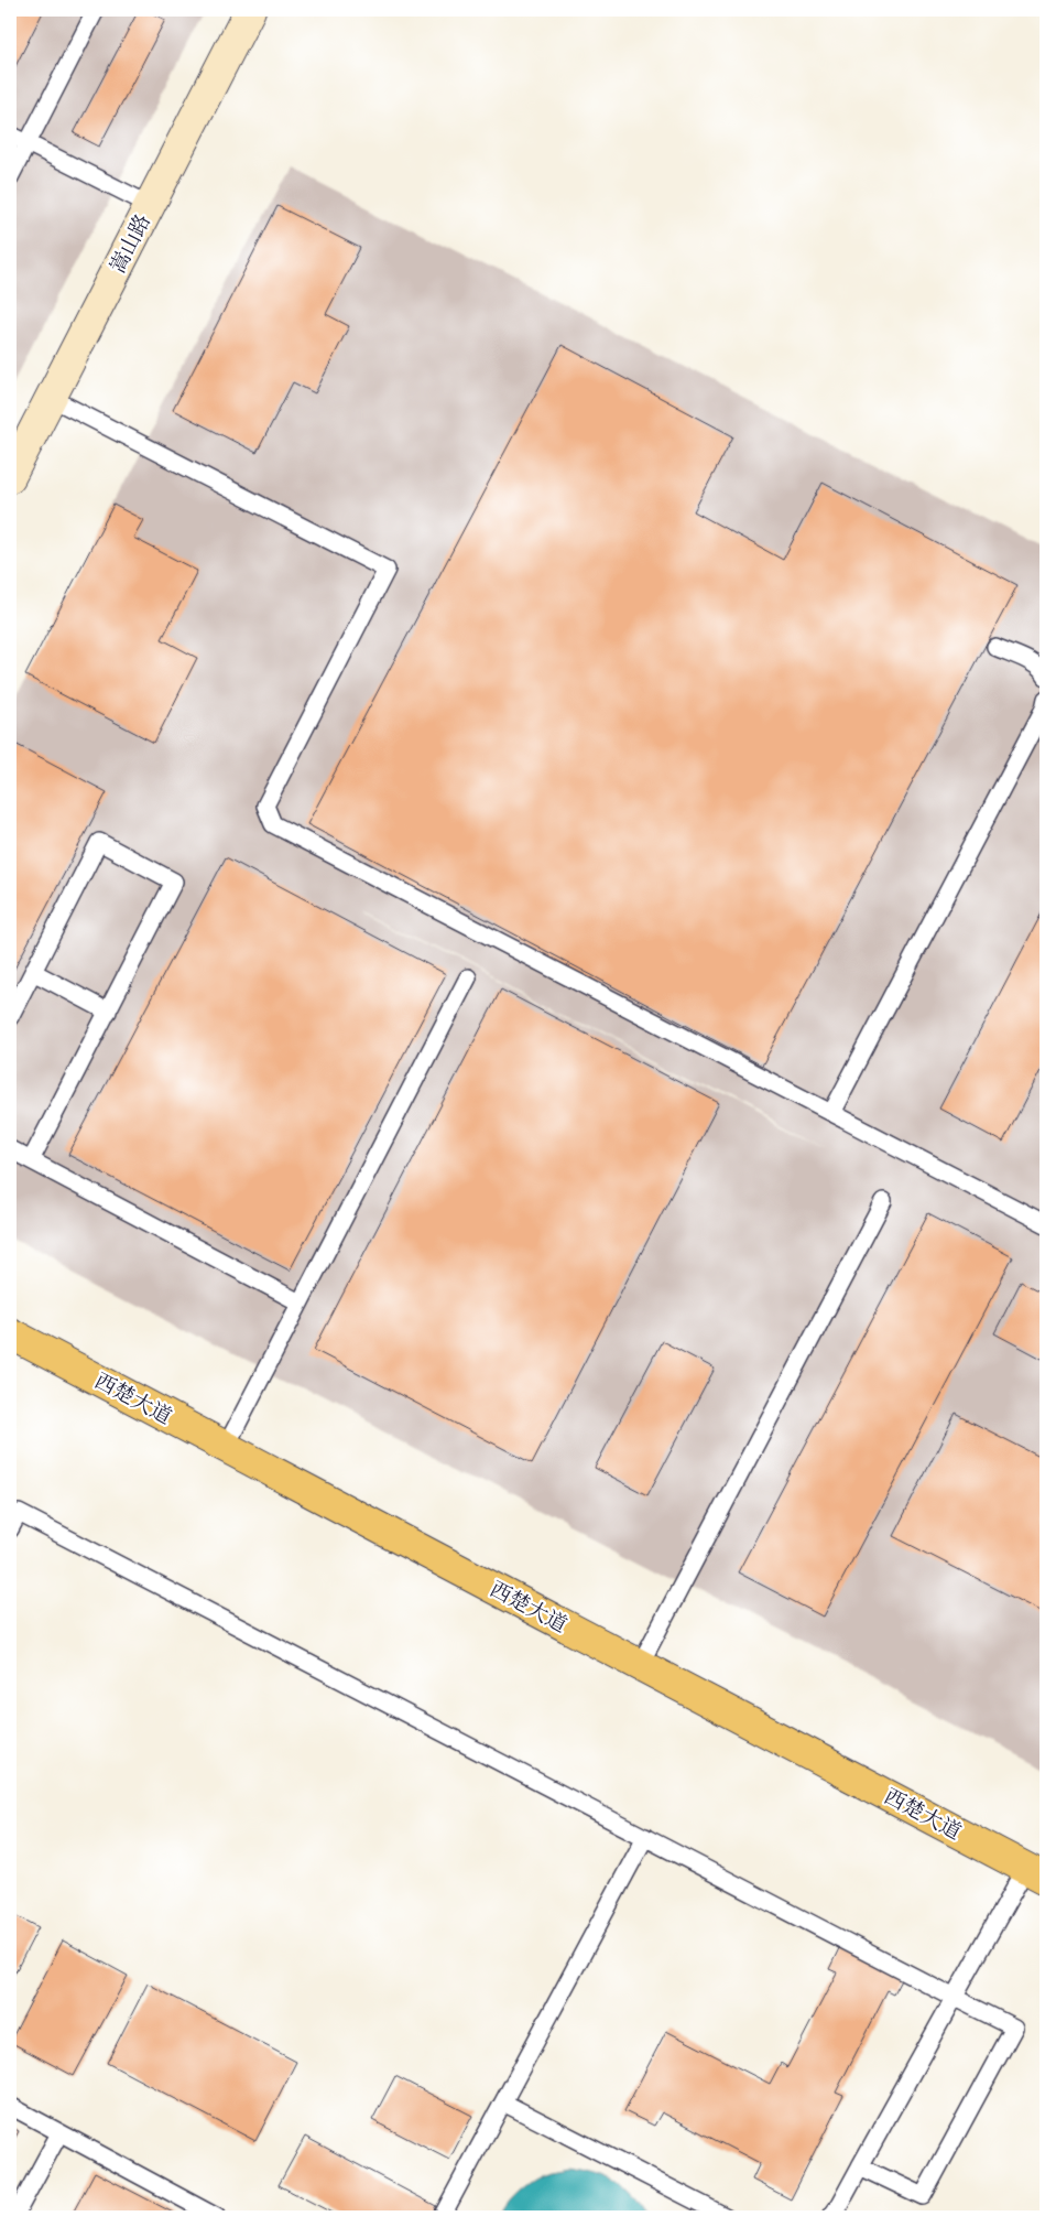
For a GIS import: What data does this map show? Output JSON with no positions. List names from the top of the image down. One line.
{"streets":{"main road":["西楚大道"],"street":["嵩山路"]}}
